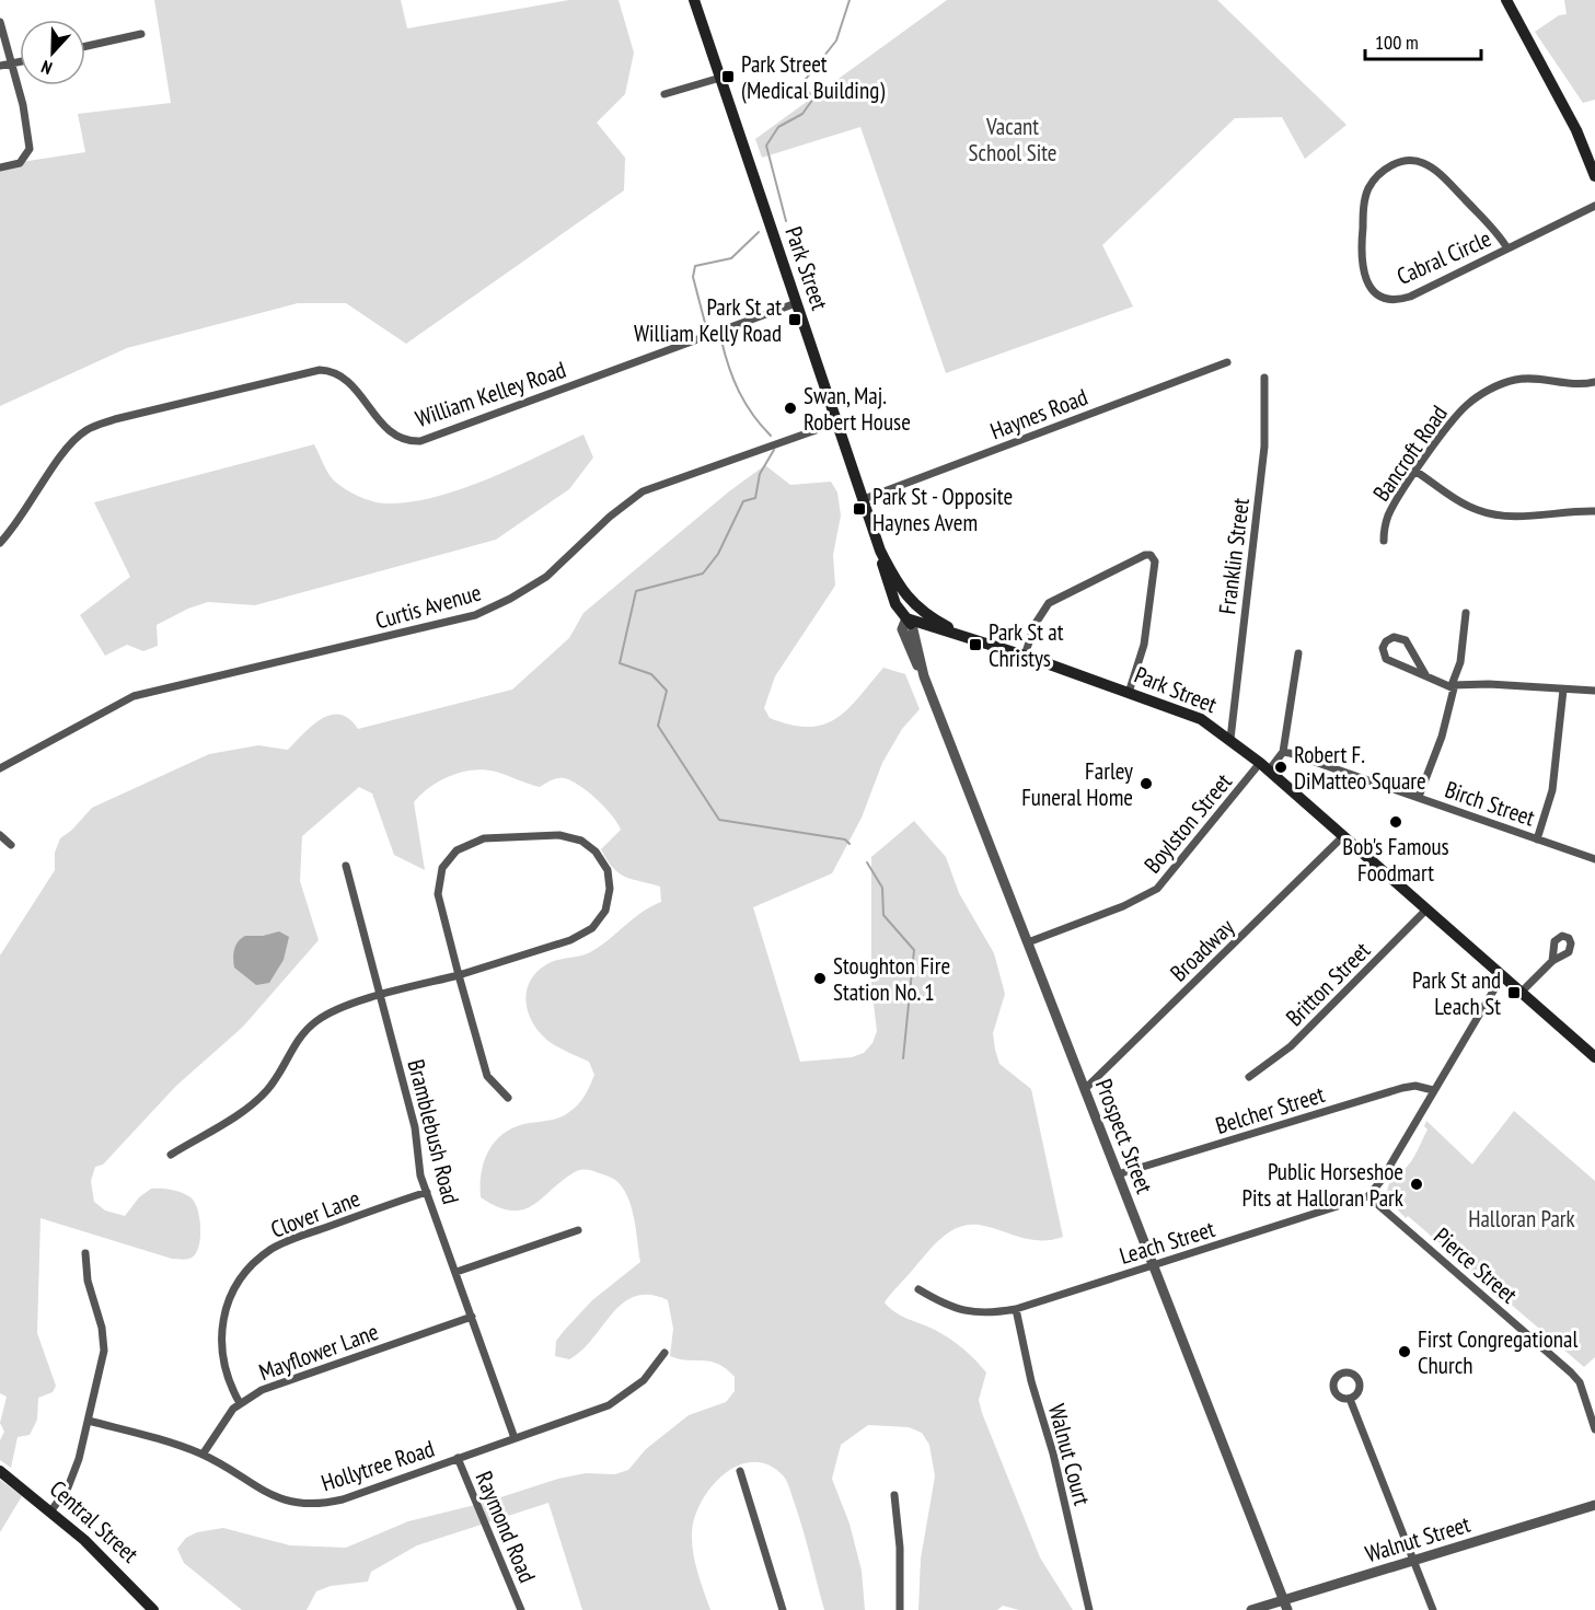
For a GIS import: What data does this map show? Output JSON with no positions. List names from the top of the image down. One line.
{"streets":{"main road":["Park Street","Central Street"],"street":["Cabral Circle","William Kelley Road","Haynes Road","Bancroft Road","Franklin Street","Curtis Avenue","Birch Street","Boylston Street","Broadway","Britton Street","Belcher Street","Bramblebush Road","Prospect Street","Clover Lane","Leach Street","Pierce Street","Mayflower Lane","Walnut Court","Hollytree Road","Raymond Road","Walnut Street"]},"crossings":[["Park Street","William Kelley Road"],["Park Street","Haynes Road"],["Park Street","Franklin Street"],["Park Street","Curtis Avenue"],["Park Street","Boylston Street"],["Park Street","Broadway"],["Park Street","Britton Street"],["Park Street","Prospect Street"],["Boylston Street","Prospect Street"],["Broadway","Prospect Street"],["Belcher Street","Prospect Street"],["Bramblebush Road","Clover Lane"],["Bramblebush Road","Mayflower Lane"],["Bramblebush Road","Hollytree Road"],["Prospect Street","Leach Street"],["Prospect Street","Walnut Street"],["Clover Lane","Mayflower Lane"],["Leach Street","Pierce Street"],["Leach Street","Walnut Court"],["Mayflower Lane","Hollytree Road"],["Hollytree Road","Raymond Road"]],"parks":["Vacant School Site","Halloran Park"],"places":{"transit":["Park Street (Medical Building)","Park St at William Kelly Road","Park St - Opposite Haynes Avem","Park St at Christys","Park St and Leach St"],"other":["Swan, Maj. Robert House","Robert F. DiMatteo Square","Farley Funeral Home","Bob's Famous Foodmart","Stoughton Fire Station No. 1","Public Horseshoe Pits at Halloran Park","First Congregational Church"]},"scale_bar":"100 m","north":"bottom"}
